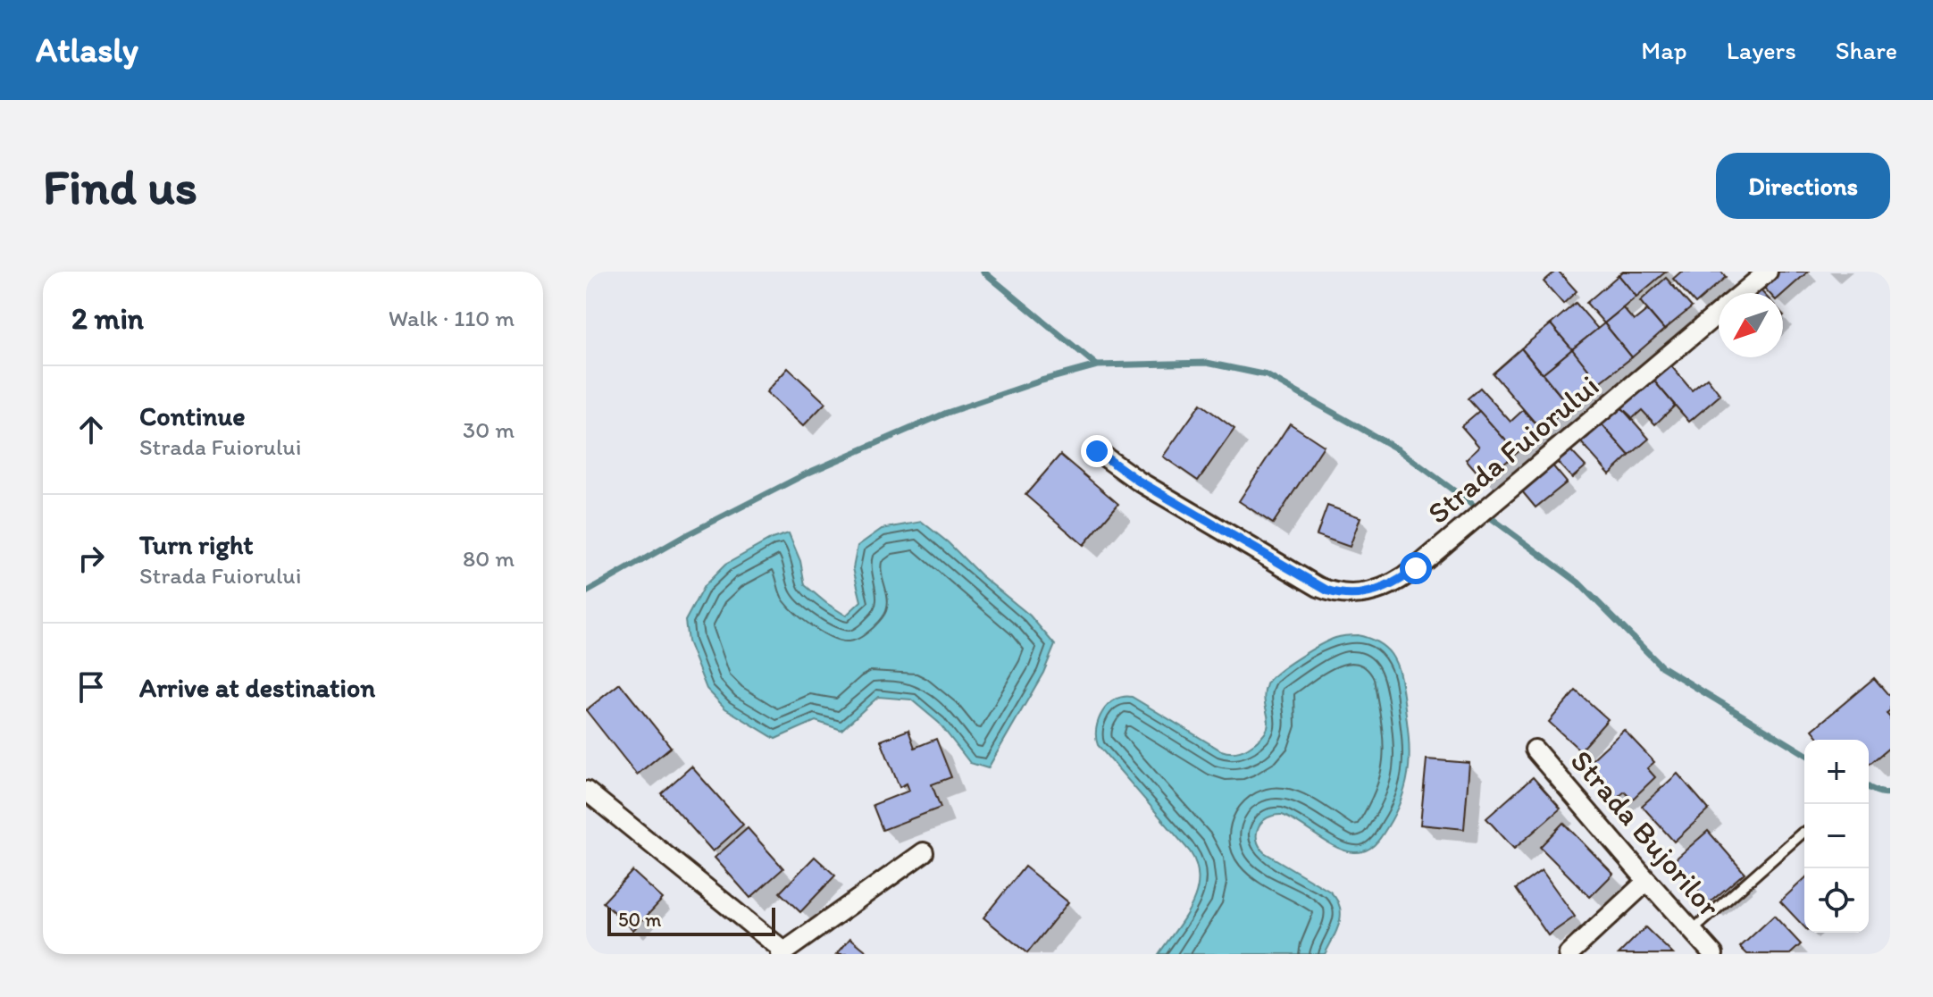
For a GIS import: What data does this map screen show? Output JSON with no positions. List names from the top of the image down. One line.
{"streets":{"street":["Strada Fuiorului","Strada Bujorilor"]},"scale_bar":"50 m","north":"bottom left","page":{"header":"Atlasly","nav":["Map","Layers","Share"],"buttons":"Directions","title":"Find us","heading":["2 min","Walk · 110 m"],"list":[["Continue","Strada Fuiorului","30 m"],["Turn right","Strada Fuiorului","80 m"],"Arrive at destination"],"map_buttons":["+","−"],"scale":"50 m"}}
